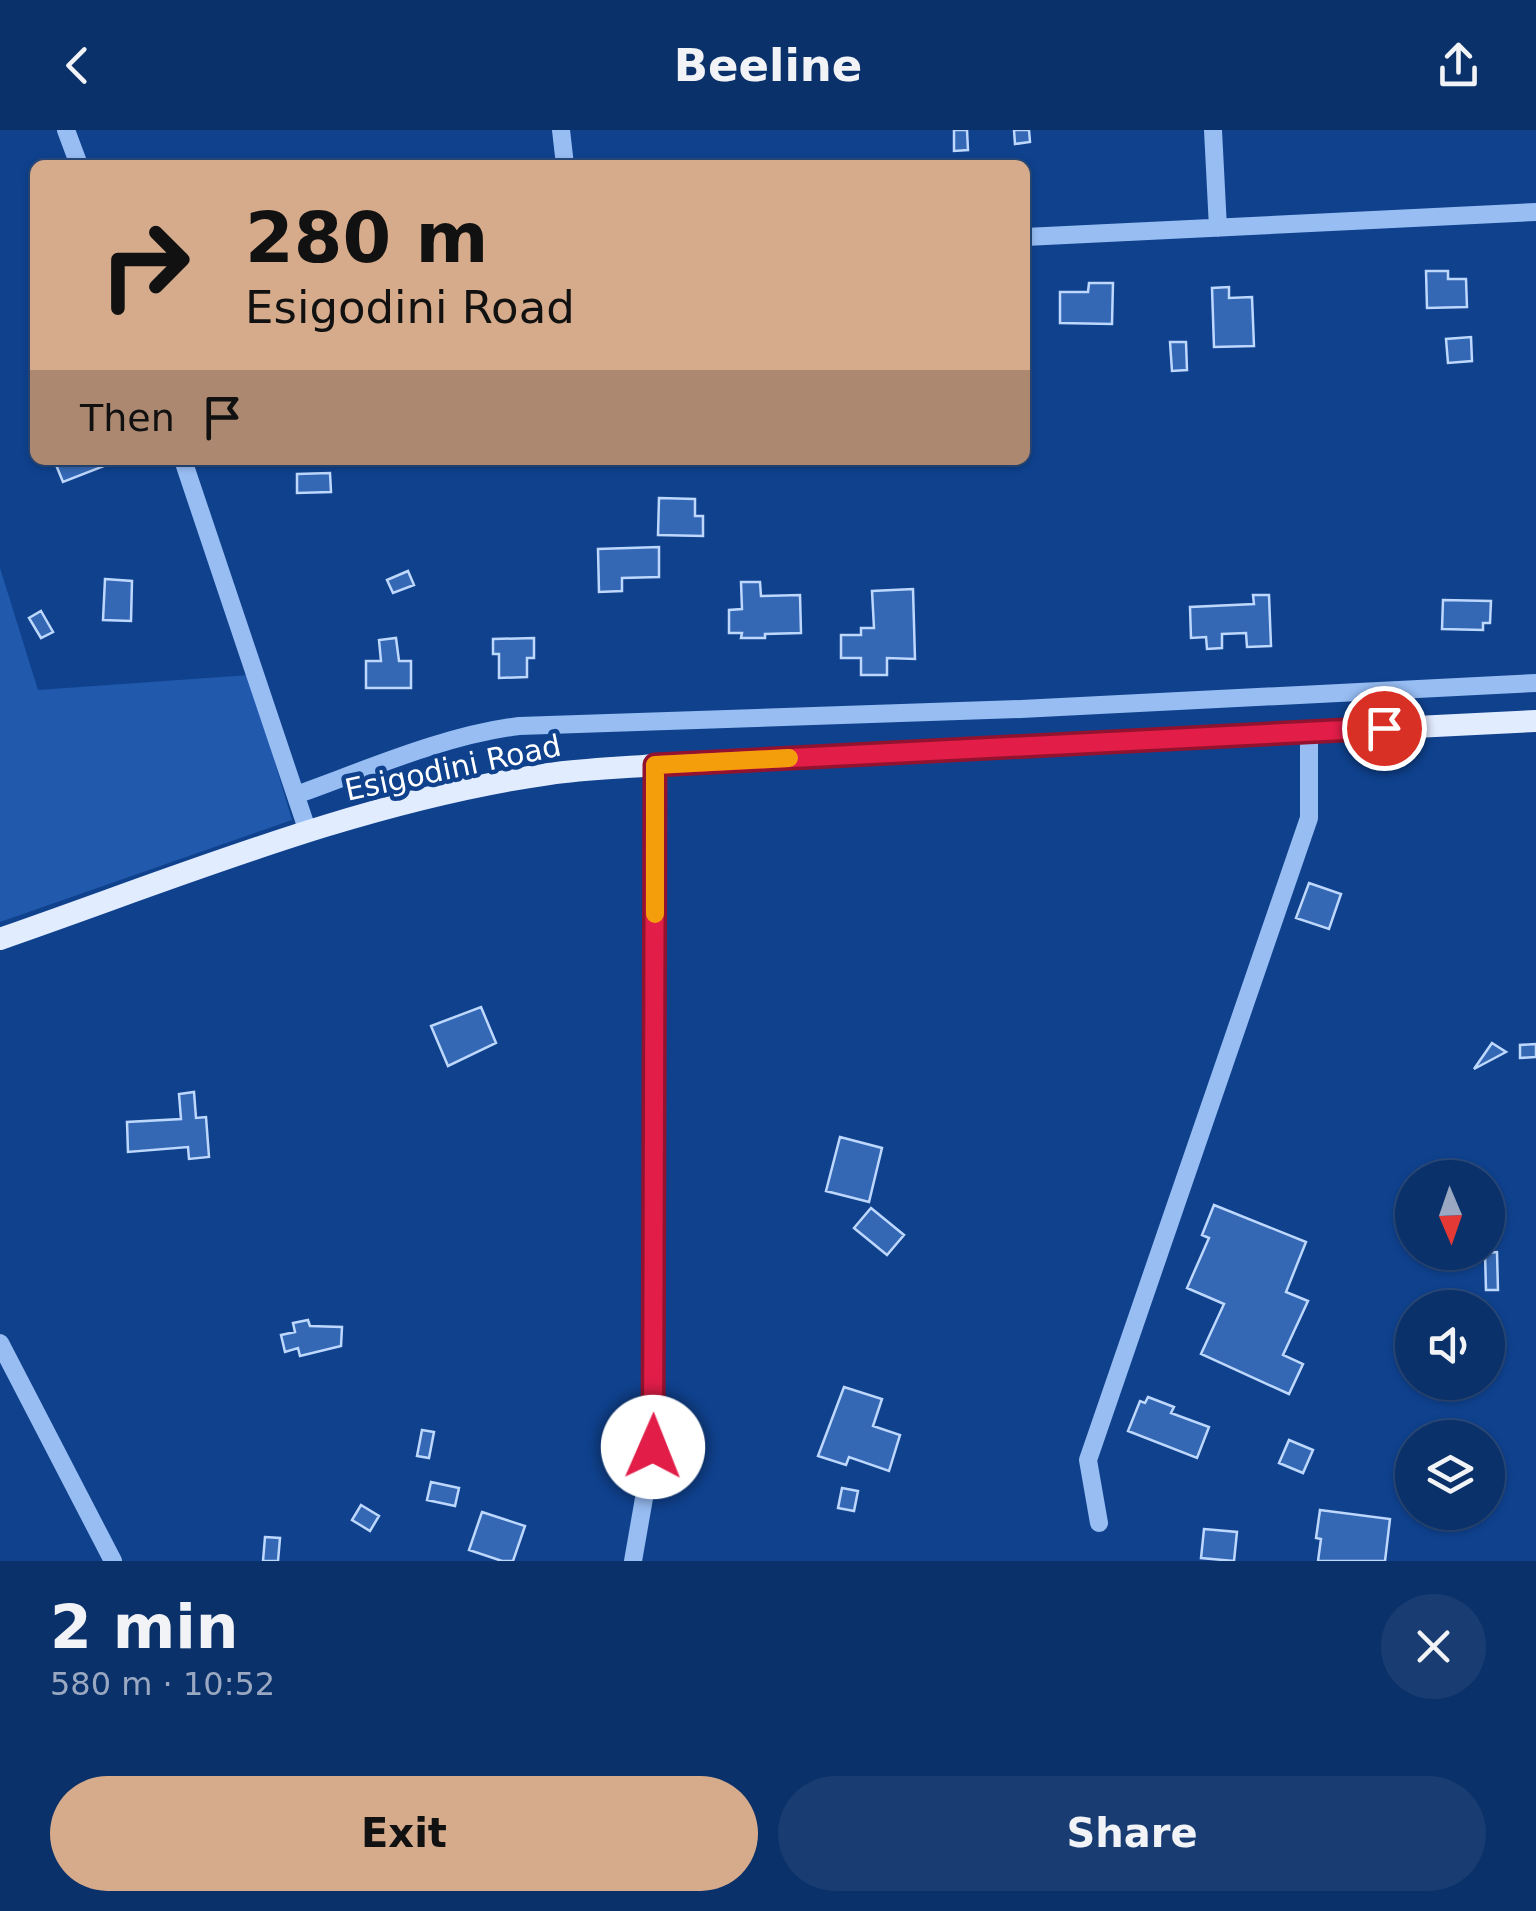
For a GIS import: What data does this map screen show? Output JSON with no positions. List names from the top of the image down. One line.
{"streets":{"main road":["Esigodini Road"]},"north":"bottom","page":{"header":"Beeline","turn":["280 m","Esigodini Road"],"then":"Then","heading":["2 min","580 m · 10:52"],"buttons":["Exit","Share"]}}
